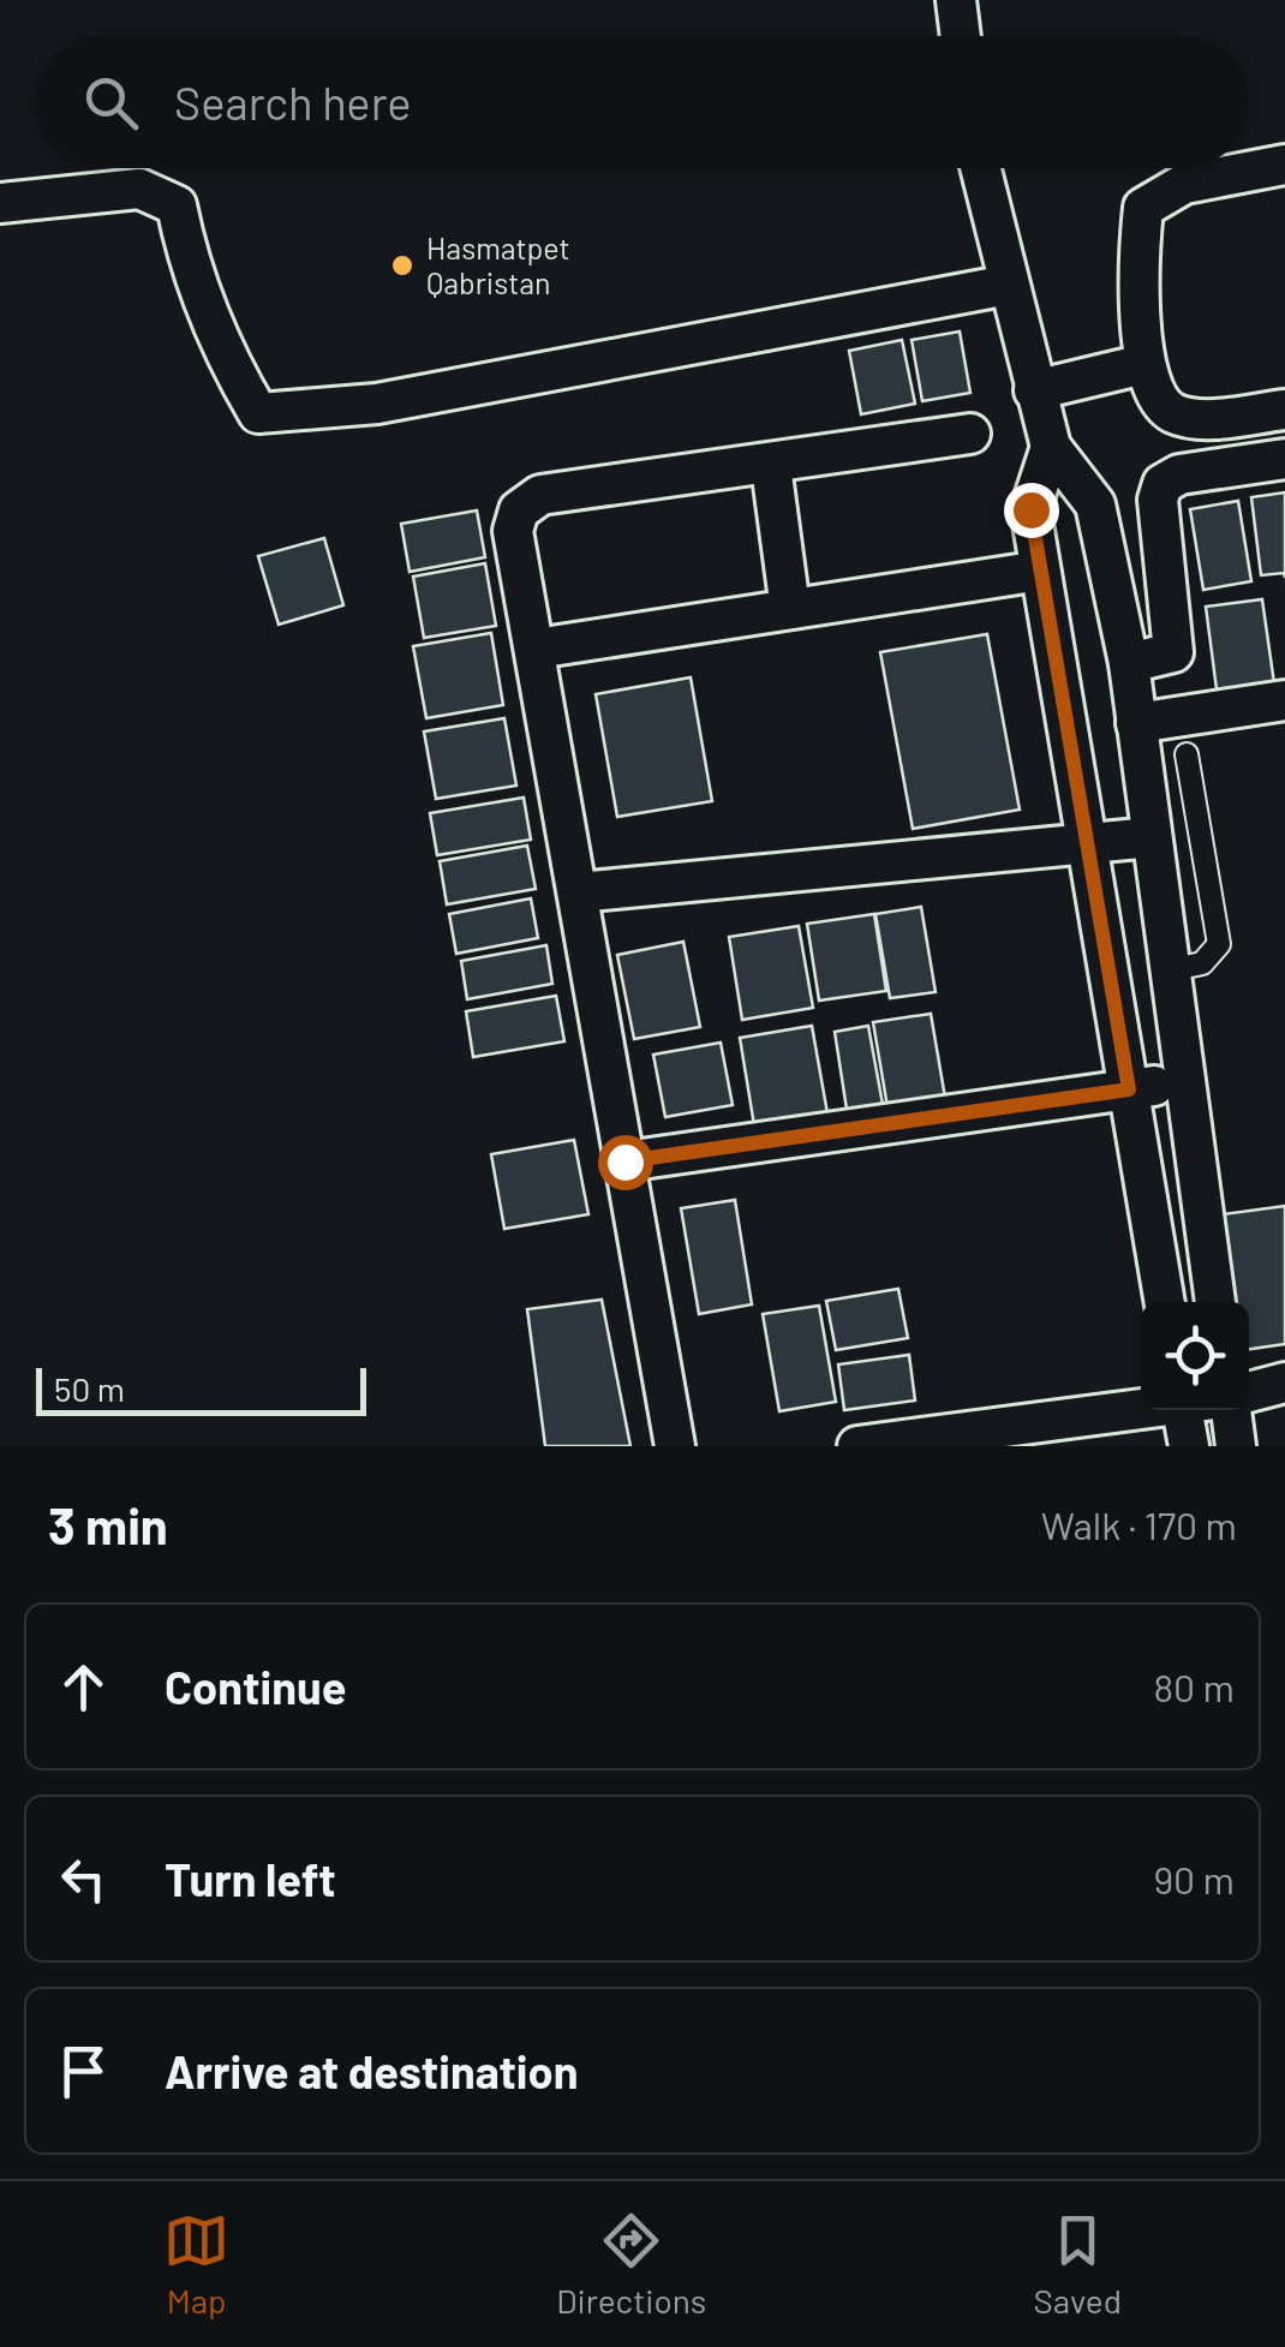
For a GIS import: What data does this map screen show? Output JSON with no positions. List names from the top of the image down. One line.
{"places":["Hasmatpet Qabristan"],"scale_bar":"50 m","page":{"search":"Search here","scale":"50 m","heading":["3 min","Walk · 170 m"],"list":[["Continue","80 m"],["Turn left","90 m"],"Arrive at destination"],"nav":["Map","Directions","Saved"]}}
